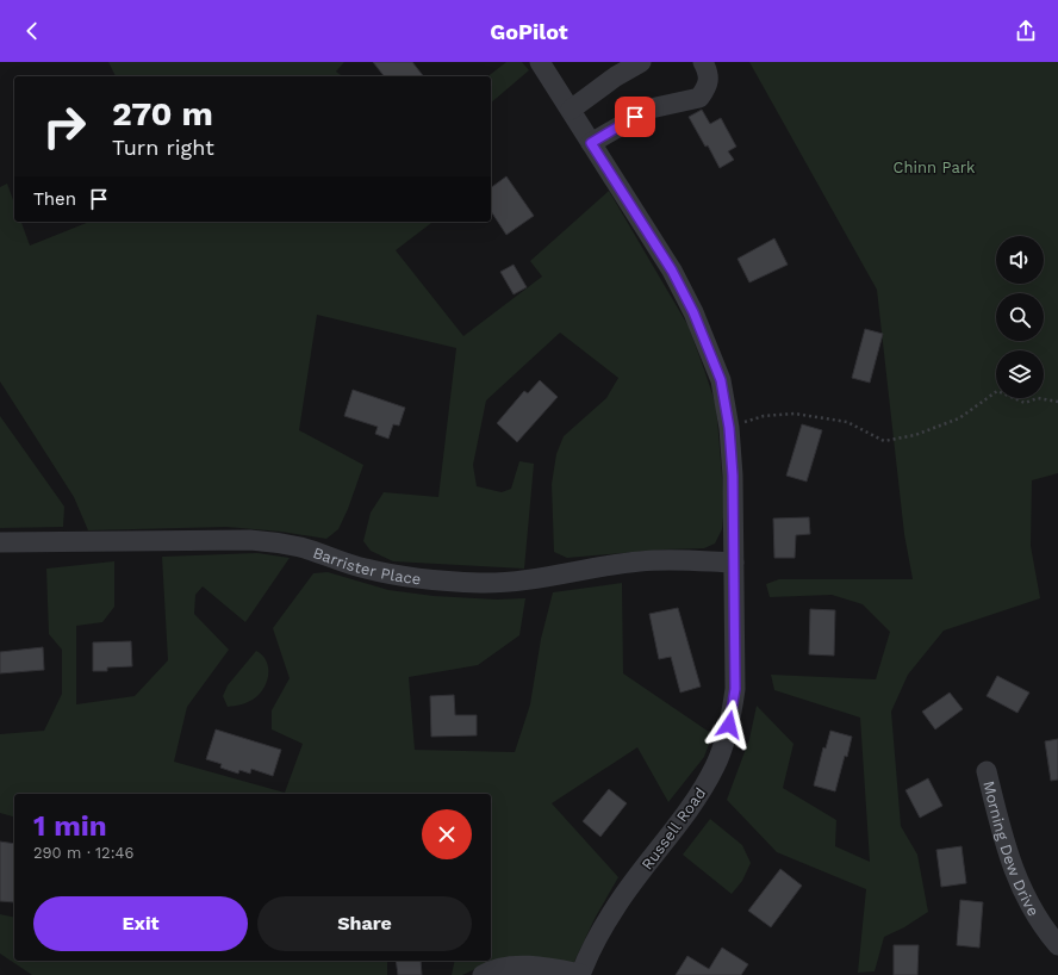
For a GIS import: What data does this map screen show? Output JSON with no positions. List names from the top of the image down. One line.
{"streets":{"street":["Barrister Place","Russell Road","Morning Dew Drive"]},"crossings":[["Barrister Place","Russell Road"]],"parks":["Chinn Park"],"page":{"header":"GoPilot","turn":["270 m","Turn right"],"then":"Then","heading":["1 min","290 m · 12:46"],"buttons":["Exit","Share"]}}
